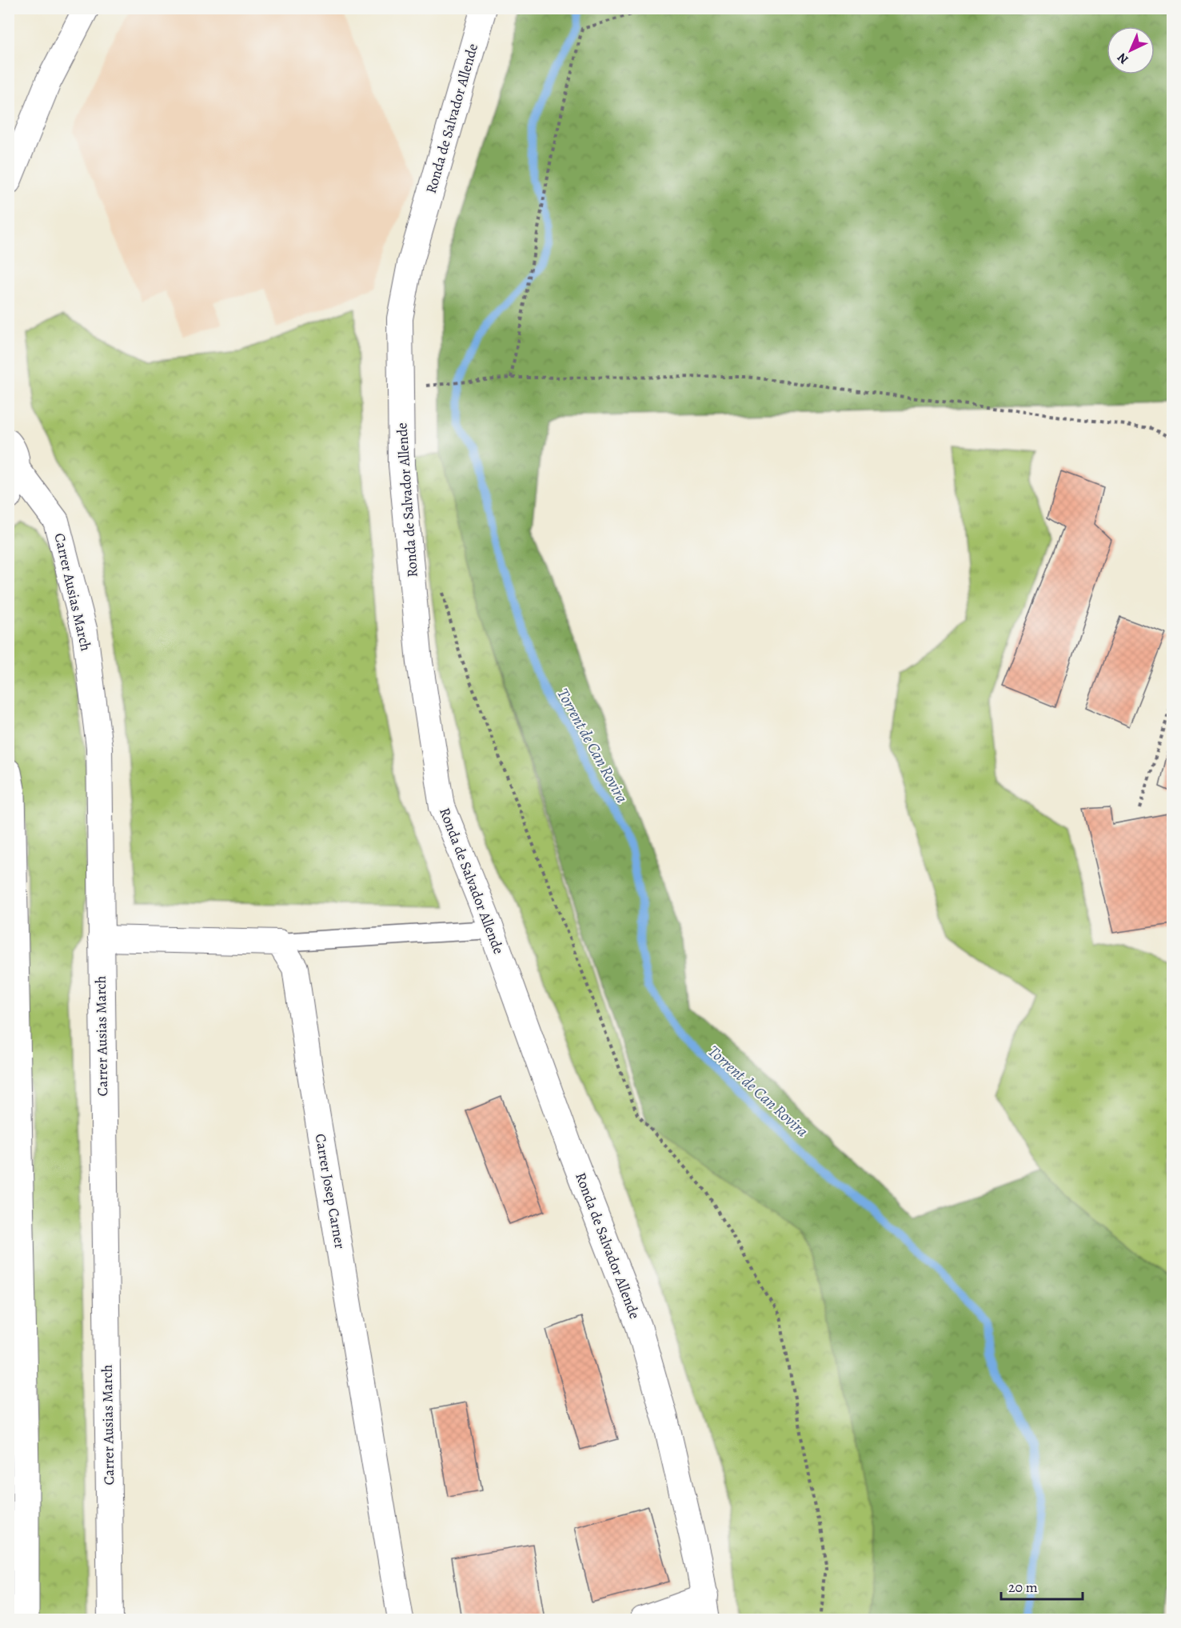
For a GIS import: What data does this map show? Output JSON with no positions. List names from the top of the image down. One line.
{"streets":{"street":["Ronda de Salvador Allende","Carrer Ausias March","Carrer Josep Carner"]},"water":["Torrent de Can Rovira"],"scale_bar":"20 m","north":"bottom left"}
